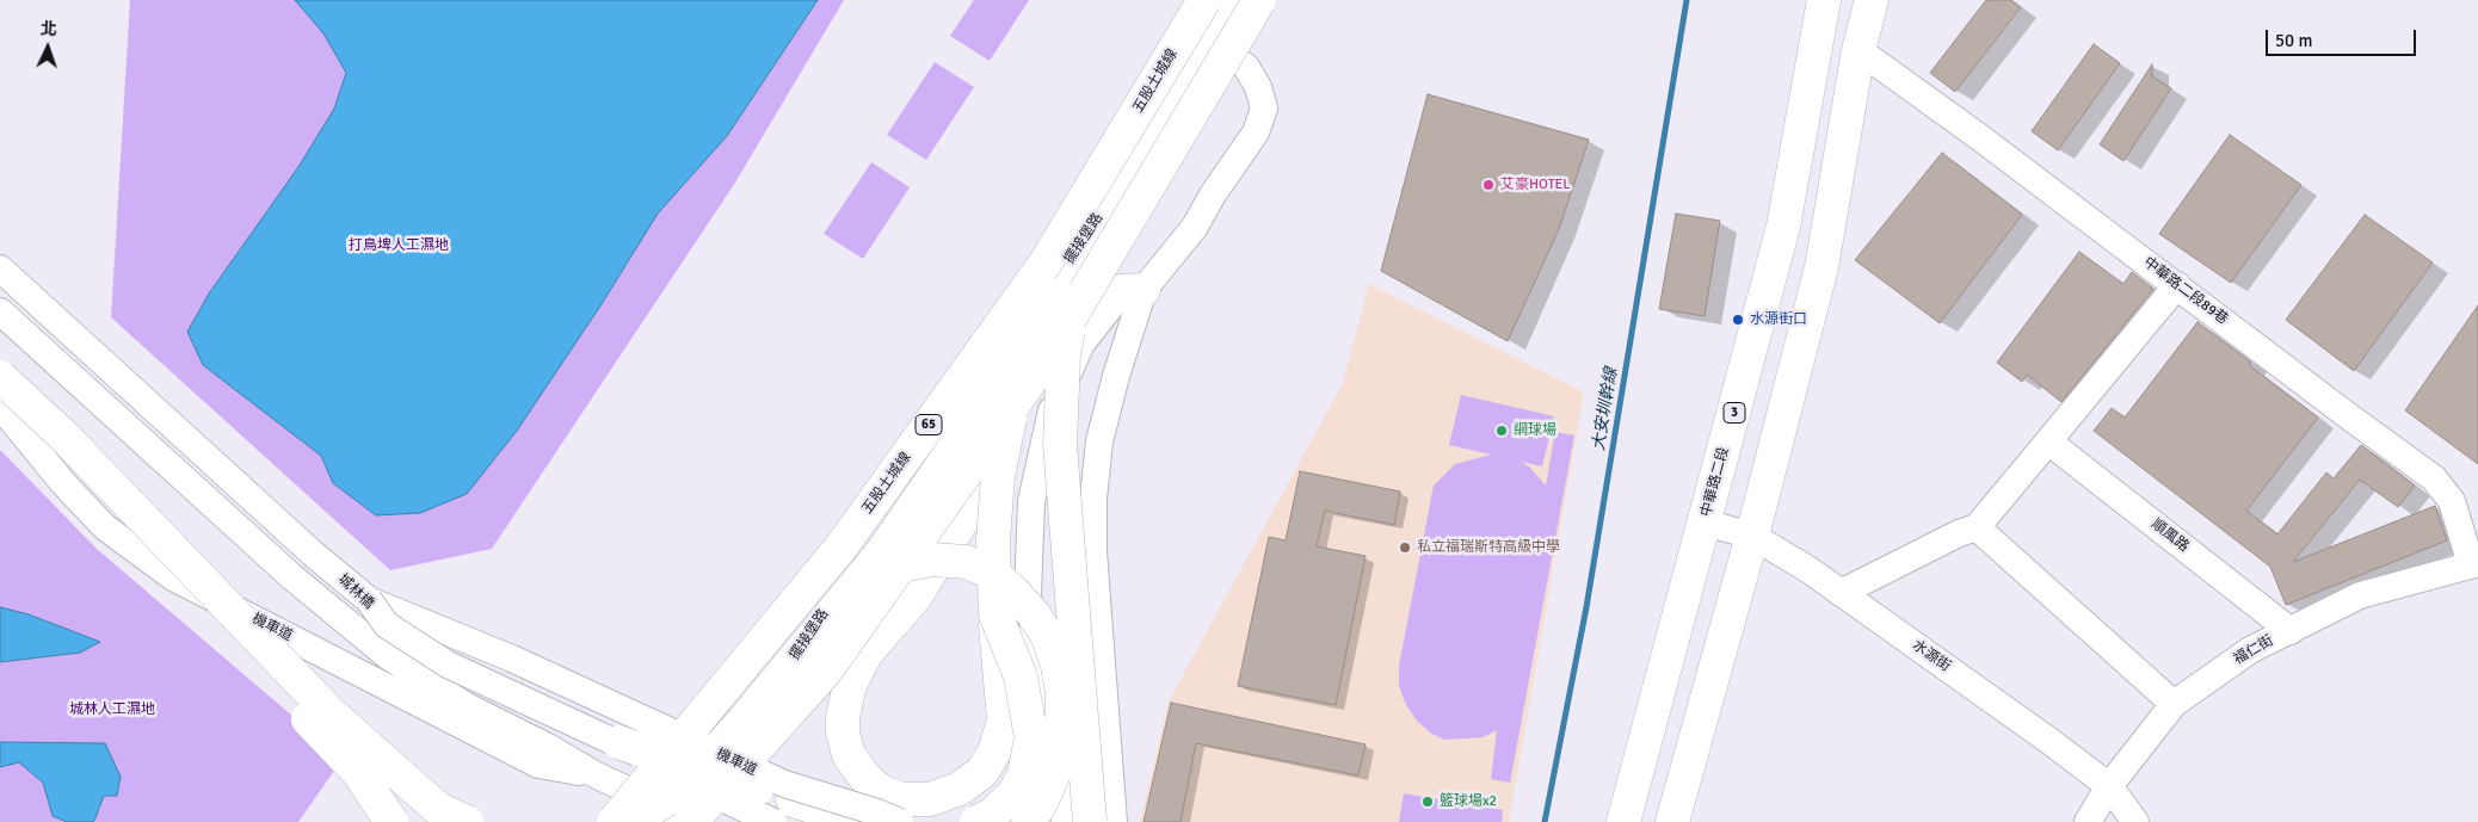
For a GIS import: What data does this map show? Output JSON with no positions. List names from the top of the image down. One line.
{"streets":{"main road":["五股土城線","3","65","中華路二段"],"street":["擺接堡路","中華路二段89巷","順風路","城林橋","機車道","福仁街","水源街"]},"crossings":[["擺接堡路","城林橋"],["中華路二段89巷","福仁街"],["中華路二段","水源街"],["順風路","福仁街"],["城林橋","機車道"],["福仁街","水源街"]],"water":["大安圳幹線"],"parks":["打鳥埤人工濕地","城林人工濕地"],"places":["艾豪HOTEL","水源街口","網球場","私立福瑞斯特高級中學","籃球場x2"],"scale_bar":"50 m","north":"top"}
